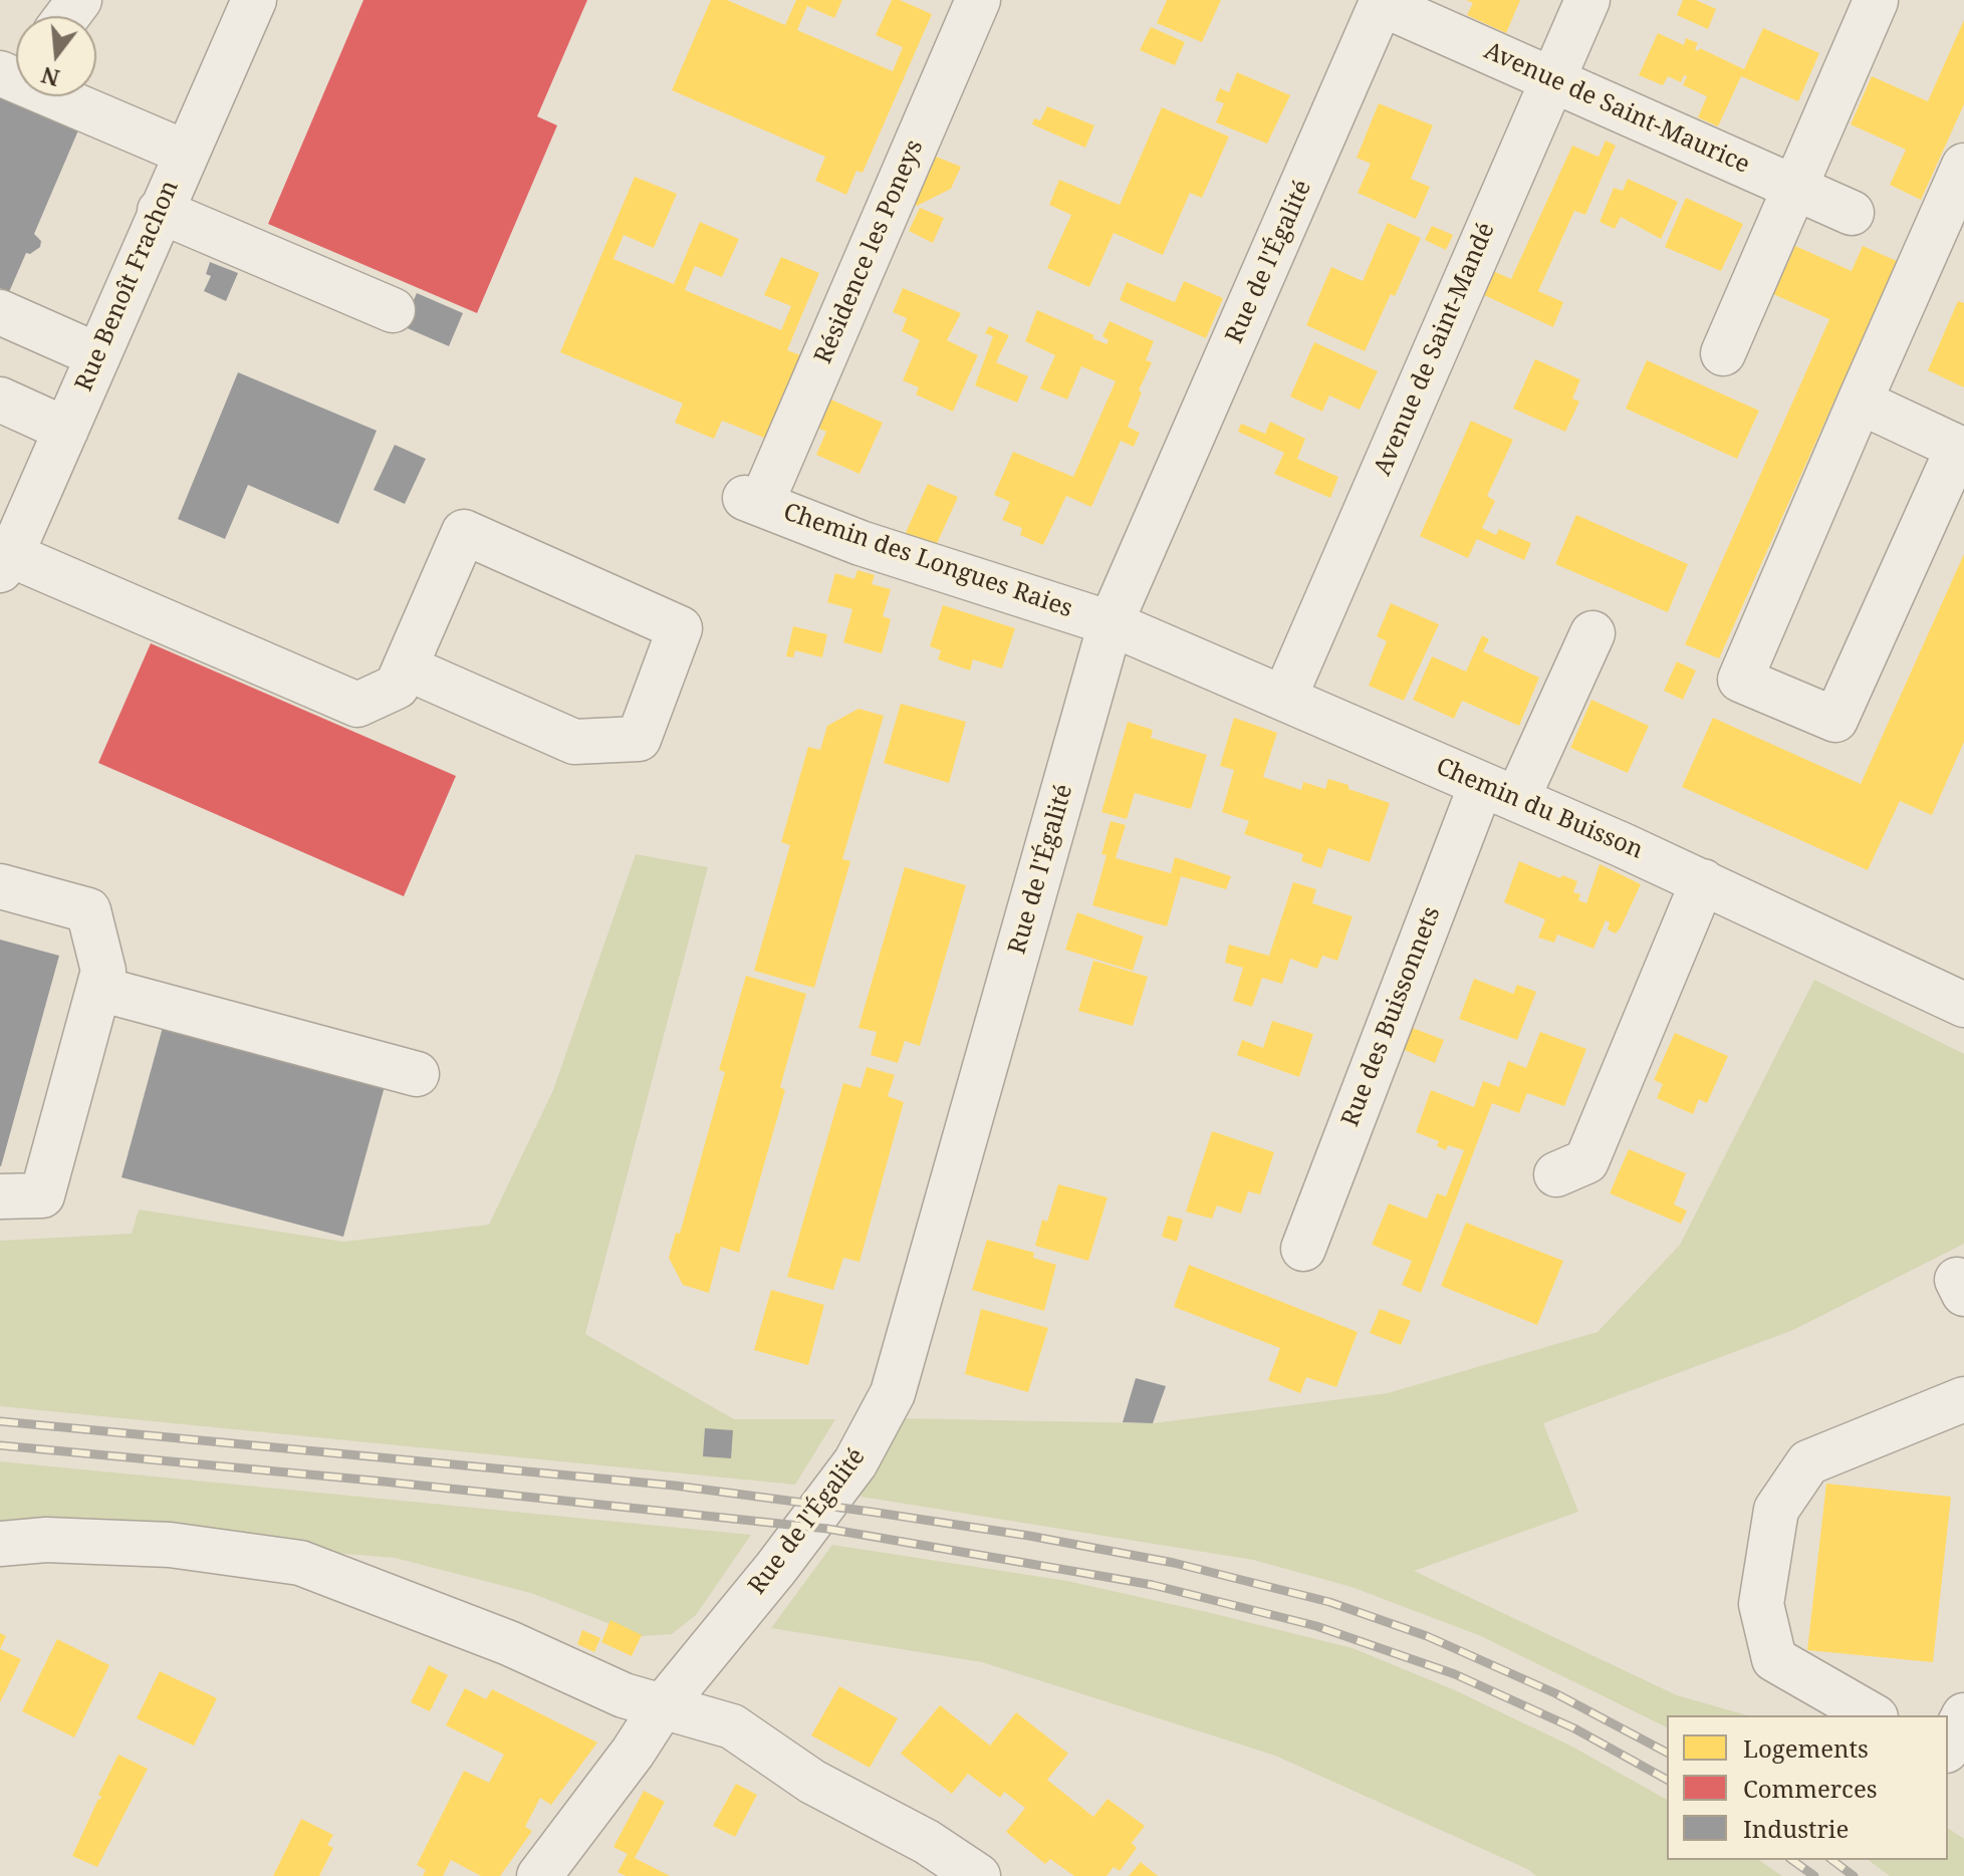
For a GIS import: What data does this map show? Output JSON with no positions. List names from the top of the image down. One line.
{"streets":{"street":["Avenue de Saint-Maurice","Résidence les Poneys","Rue de l'Égalité","Rue Benoît Frachon","Avenue de Saint-Mandé","Chemin des Longues Raies","Chemin du Buisson","Rue des Buissonnets"]},"crossings":[["Avenue de Saint-Maurice","Rue de l'Égalité"],["Avenue de Saint-Maurice","Avenue de Saint-Mandé"],["Résidence les Poneys","Chemin des Longues Raies"],["Rue de l'Égalité","Chemin des Longues Raies"],["Rue de l'Égalité","Chemin du Buisson"],["Avenue de Saint-Mandé","Chemin du Buisson"],["Chemin des Longues Raies","Chemin du Buisson"],["Chemin du Buisson","Rue des Buissonnets"]],"legend":["Logements","Commerces","Industrie"],"north":"bottom"}
